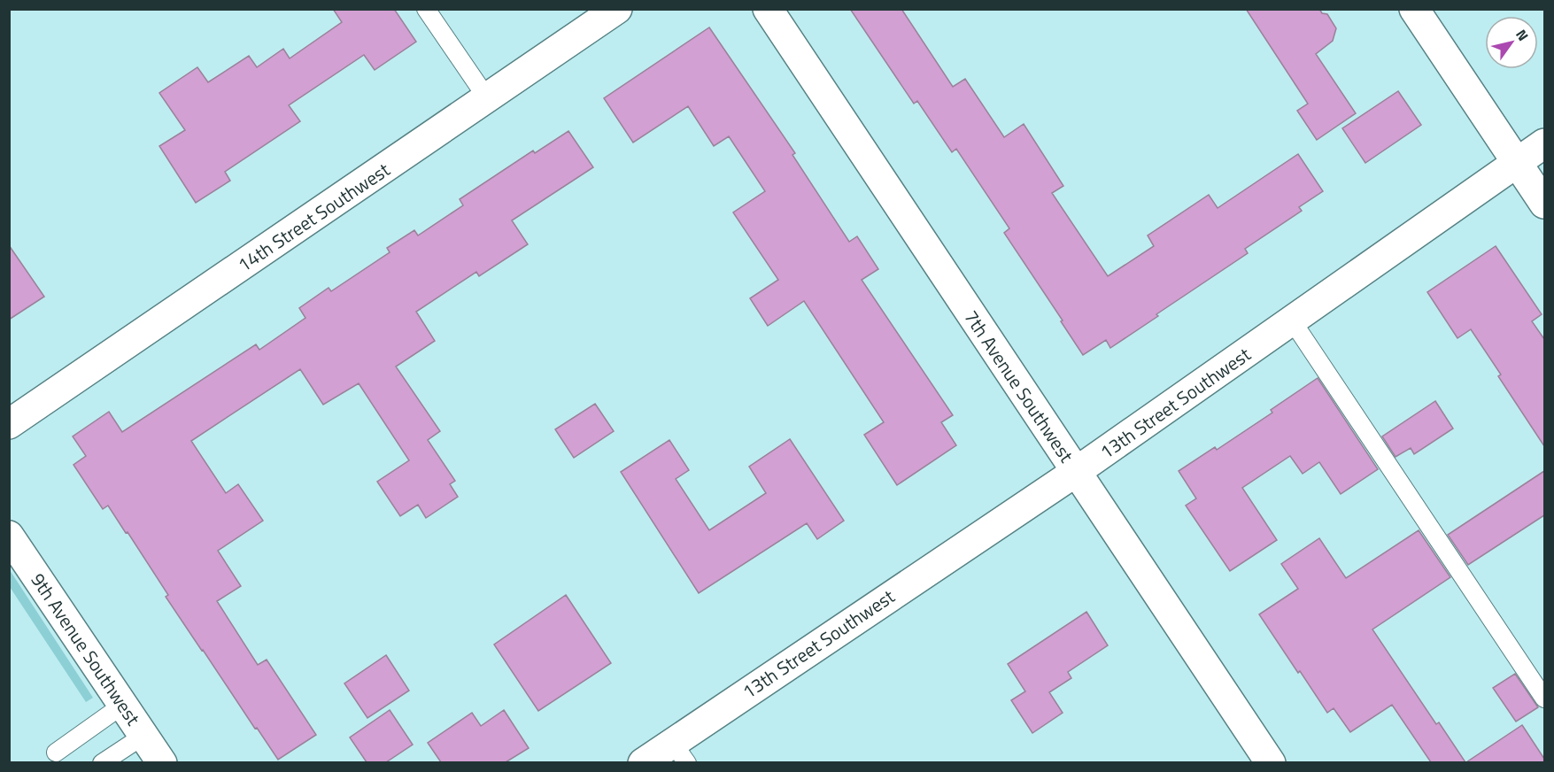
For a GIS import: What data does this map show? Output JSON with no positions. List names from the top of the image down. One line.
{"streets":{"street":["14th Street Southwest","7th Avenue Southwest","13th Street Southwest","9th Avenue Southwest"]},"crossings":[["7th Avenue Southwest","13th Street Southwest"]],"north":"top right"}
